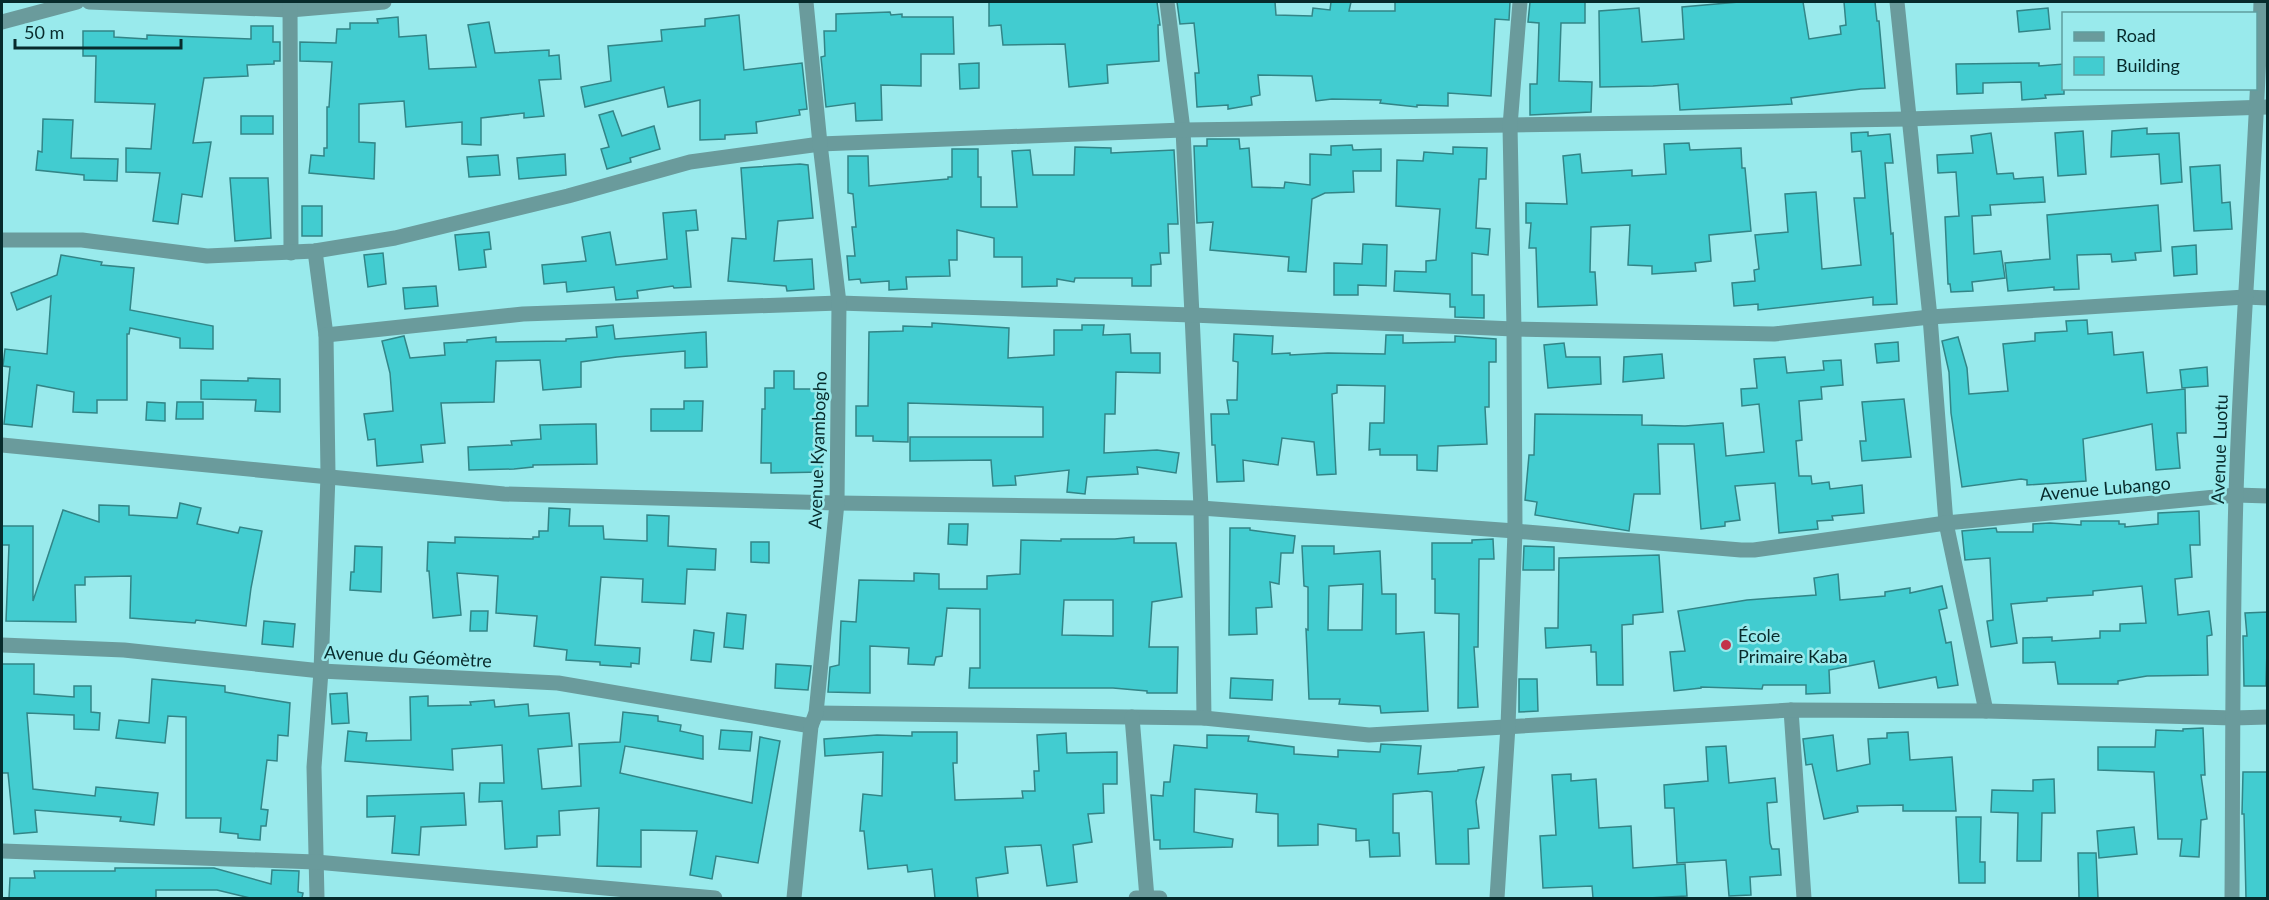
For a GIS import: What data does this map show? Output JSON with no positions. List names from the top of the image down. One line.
{"streets":{"street":["Avenue Luotu","Avenue Kyambogho","Avenue Lubango","Avenue du Géomètre"]},"crossings":[["Avenue Luotu","Avenue Lubango"],["Avenue Luotu","Avenue du Géomètre"],["Avenue Kyambogho","Avenue Lubango"],["Avenue Kyambogho","Avenue du Géomètre"]],"places":["École Primaire Kaba"],"legend":["Road","Building"],"scale_bar":"50 m"}
